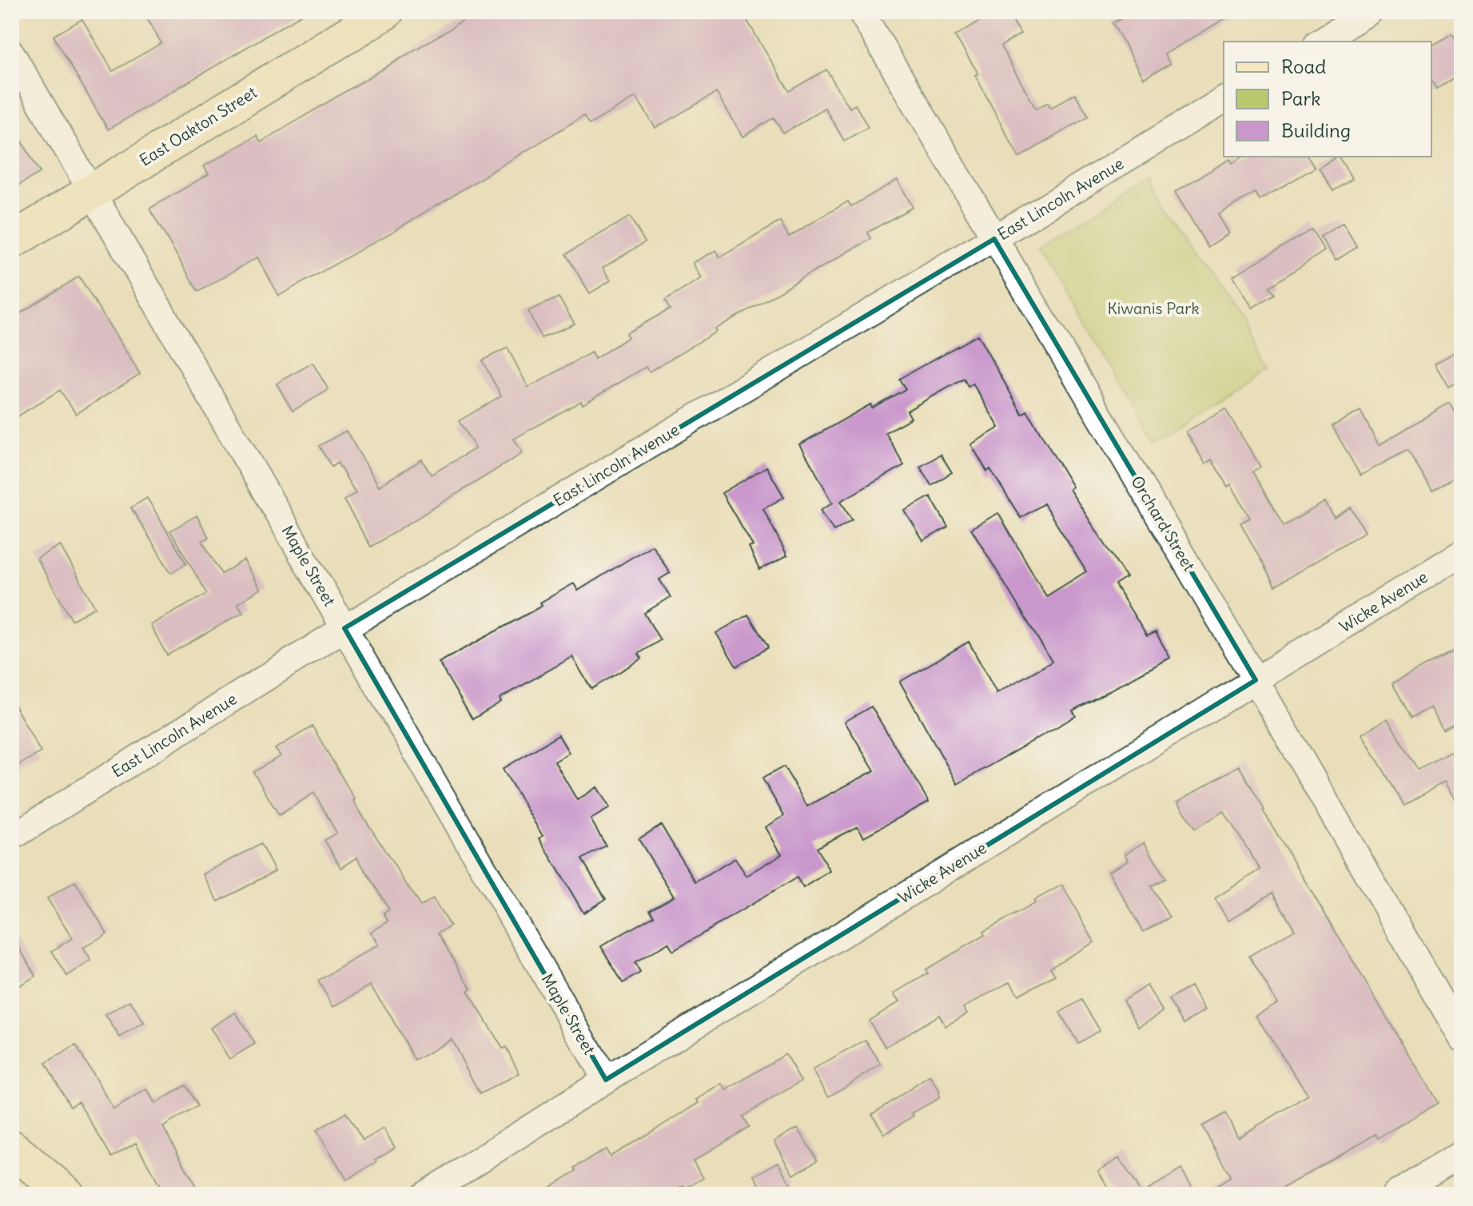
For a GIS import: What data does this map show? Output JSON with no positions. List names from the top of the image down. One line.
{"streets":{"main road":["East Oakton Street"],"street":["East Lincoln Avenue","Orchard Street","Maple Street","Wicke Avenue"]},"crossings":[["East Oakton Street","Maple Street"],["East Lincoln Avenue","Orchard Street"],["East Lincoln Avenue","Maple Street"],["Orchard Street","Wicke Avenue"],["Maple Street","Wicke Avenue"]],"parks":["Kiwanis Park"],"legend":["Road","Park","Building"]}
